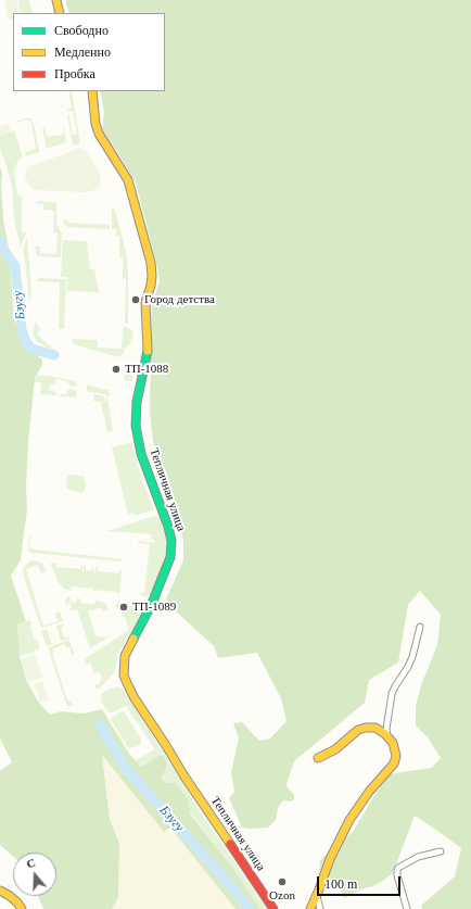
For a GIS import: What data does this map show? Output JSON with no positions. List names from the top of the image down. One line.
{"streets":{"street":["Тепличная улица"]},"water":["Бзугу"],"places":["Город детства","ТП-1088","ТП-1089","Ozon"],"legend":["Свободно","Медленно","Пробка"],"scale_bar":"100 m","north":"top"}
